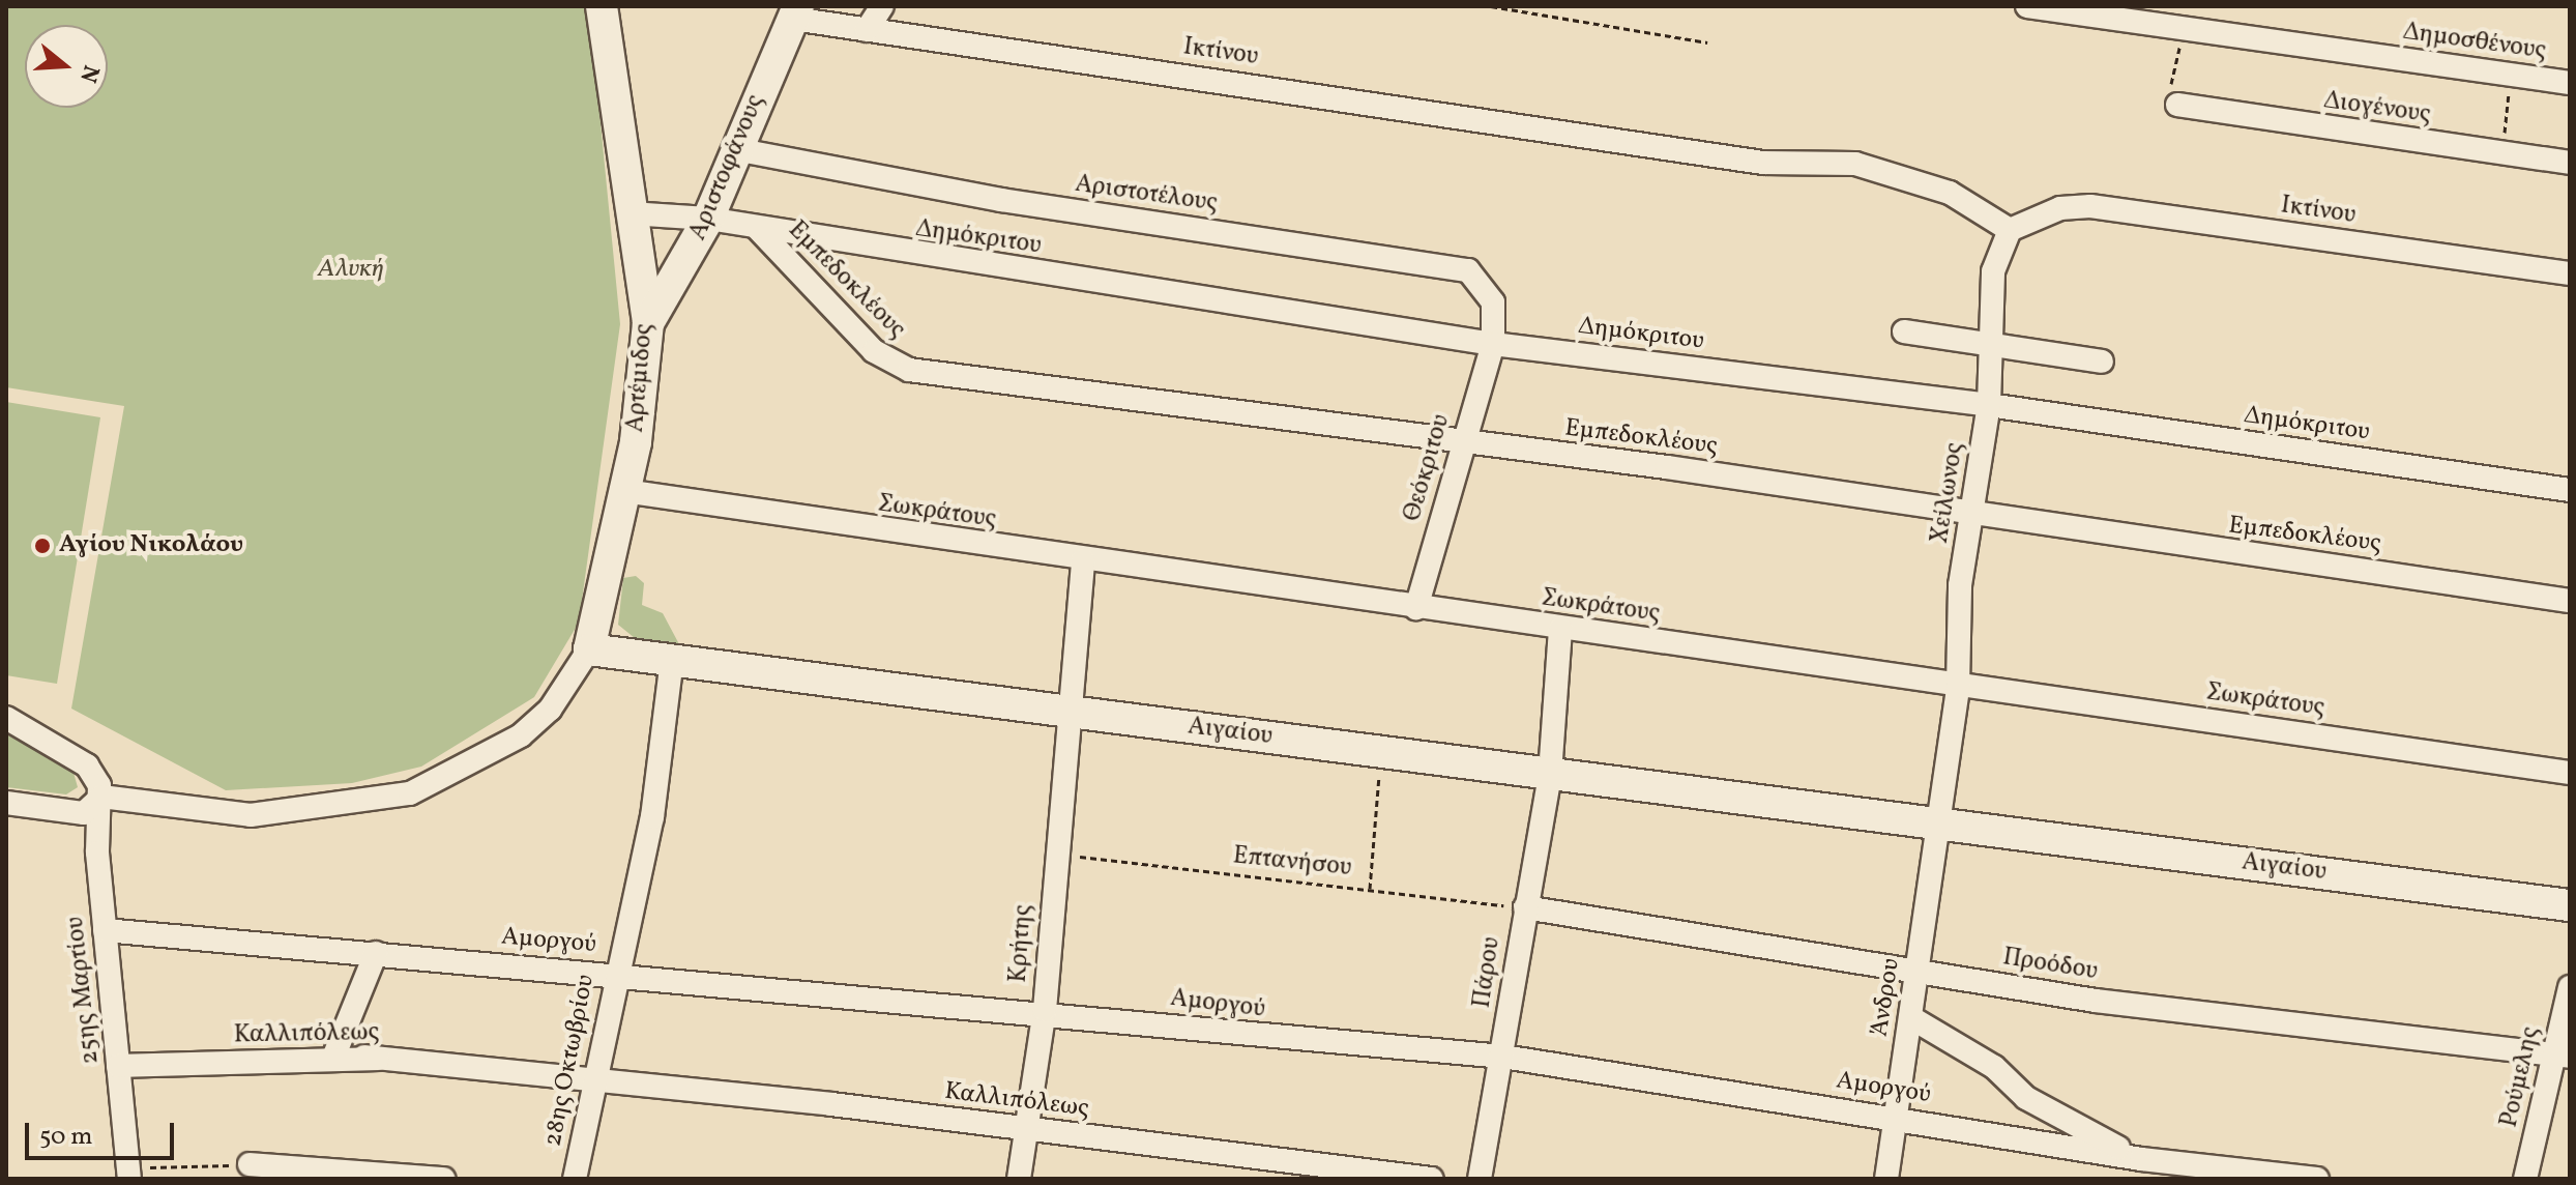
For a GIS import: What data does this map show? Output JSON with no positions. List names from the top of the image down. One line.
{"streets":{"main road":["Αριστοφάνους","Αρτέμιδος","Αιγαίου"],"street":["Δημοσθένους","Ικτίνου","Διογένους","Αριστοτέλους","Δημόκριτου","Εμπεδοκλέους","Θεόκριτου","Χείλωνος","Σωκράτους","Αμοργού","Κρήτης","Προόδου","Πάρου","25ης Μαρτίου","Άνδρου","Καλλιπόλεως","28ης Οκτωβρίου","Ρούμελης"],"path":["Επτανήσου"]},"crossings":[["Ικτίνου","Αριστοφάνους"],["Ικτίνου","Χείλωνος"],["Αριστοφάνους","Αριστοτέλους"],["Αριστοφάνους","Δημόκριτου"],["Αριστοφάνους","Αρτέμιδος"],["Αριστοτέλους","Δημόκριτου"],["Αριστοτέλους","Θεόκριτου"],["Δημόκριτου","Εμπεδοκλέους"],["Δημόκριτου","Αρτέμιδος"],["Δημόκριτου","Θεόκριτου"],["Δημόκριτου","Χείλωνος"],["Εμπεδοκλέους","Θεόκριτου"],["Εμπεδοκλέους","Χείλωνος"],["Αρτέμιδος","Σωκράτους"],["Αρτέμιδος","Αιγαίου"],["Θεόκριτου","Σωκράτους"],["Χείλωνος","Σωκράτους"],["Χείλωνος","Αιγαίου"],["Χείλωνος","Άνδρου"],["Σωκράτους","Κρήτης"],["Σωκράτους","Πάρου"],["Αιγαίου","Κρήτης"],["Αιγαίου","Πάρου"],["Αιγαίου","Άνδρου"],["Αιγαίου","28ης Οκτωβρίου"],["Επτανήσου","Κρήτης"],["Επτανήσου","Προόδου"],["Επτανήσου","Πάρου"],["Αμοργού","Κρήτης"],["Αμοργού","Πάρου"],["Αμοργού","25ης Μαρτίου"],["Αμοργού","Άνδρου"],["Αμοργού","28ης Οκτωβρίου"],["Κρήτης","Καλλιπόλεως"],["Προόδου","Πάρου"],["Προόδου","Άνδρου"],["Προόδου","Ρούμελης"],["25ης Μαρτίου","Καλλιπόλεως"],["Καλλιπόλεως","28ης Οκτωβρίου"]],"parks":["Αλυκή"],"places":["Αγίου Νικολάου"],"scale_bar":"50 m","north":"right"}
